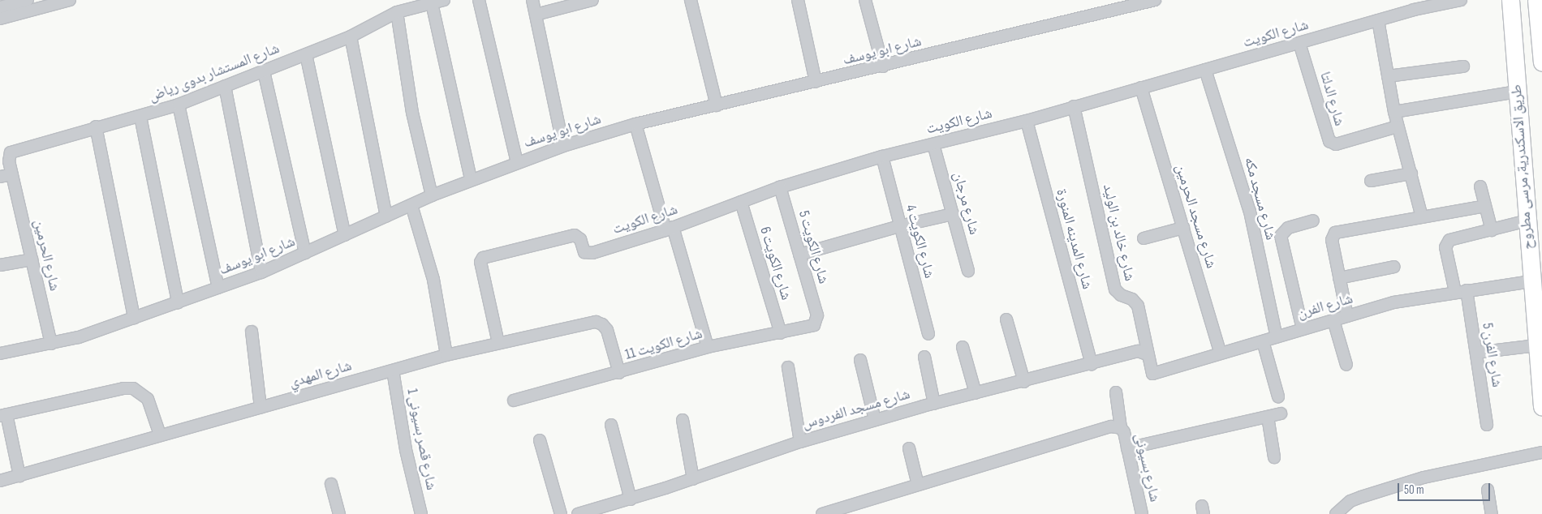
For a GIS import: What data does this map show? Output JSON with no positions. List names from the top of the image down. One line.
{"streets":{"main road":["طريق الاسكندرية, مرسى مطروح"],"street":["شارع الكويت","شارع ابو يوسف","شارع المستشار بدوى رياض","شارع الدلتا","شارع مسجد مكه","شارع مرجان","شارع مسجد الحرمين","شارع خالد بن الوليد","شارع المدينه المنورة","شارع الكويت 4","شارع الكويت 5","شارع الحرمين","شارع الكويت 6","شارع الفرن","شارع الكويت 11","شارع الفرن 5","شارع المهدي","شارع مسجد الفردوس","شارع قصر بسيونى 1","شارع بسيونى"]},"crossings":[["شارع الكويت","شارع الدلتا"],["شارع الكويت","شارع مسجد مكه"],["شارع الكويت","شارع مرجان"],["شارع الكويت","شارع مسجد الحرمين"],["شارع الكويت","شارع خالد بن الوليد"],["شارع الكويت","شارع المدينه المنورة"],["شارع الكويت","شارع الكويت 4"],["شارع الكويت","شارع الكويت 5"],["شارع الكويت","شارع الكويت 6"],["شارع الكويت","شارع المهدي"],["شارع ابو يوسف","شارع الحرمين"],["شارع المستشار بدوى رياض","شارع الحرمين"],["طريق الاسكندرية, مرسى مطروح","شارع الفرن"],["شارع مسجد مكه","شارع الفرن"],["شارع مسجد الحرمين","شارع الفرن"],["شارع خالد بن الوليد","شارع الفرن"],["شارع خالد بن الوليد","شارع مسجد الفردوس"],["شارع المدينه المنورة","شارع مسجد الفردوس"],["شارع الكويت 5","شارع الكويت 11"],["شارع الكويت 6","شارع الكويت 11"],["شارع الفرن","شارع الفرن 5"],["شارع الفرن","شارع مسجد الفردوس"],["شارع الكويت 11","شارع المهدي"],["شارع المهدي","شارع قصر بسيونى 1"]],"scale_bar":"50 m"}
